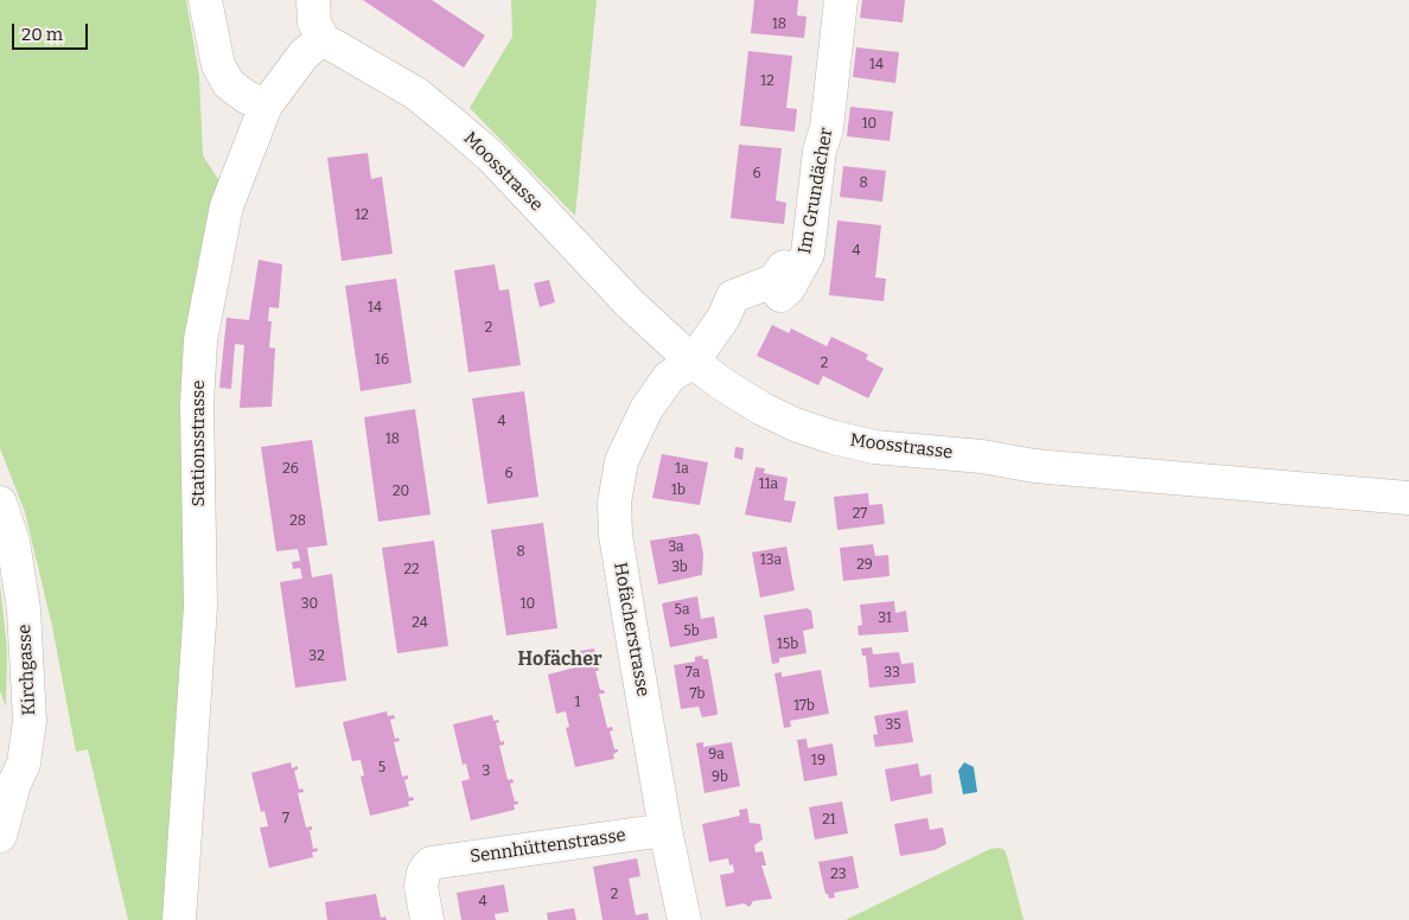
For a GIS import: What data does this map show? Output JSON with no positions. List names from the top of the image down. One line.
{"streets":{"street":["Moosstrasse","Im Grundächer","Stationsstrasse","Hofächerstrasse","Kirchgasse","Sennhüttenstrasse"]},"crossings":[["Moosstrasse","Stationsstrasse"],["Moosstrasse","Hofächerstrasse"],["Hofächerstrasse","Sennhüttenstrasse"]],"districts":["Hofächer"],"house_numbers":["18","14","12","10","6","8","12","4","14","2","16","2","4","18","26","1a","6","11a","1b","20","27","28","3a","8","13a","29","3b","22","30","10","5a","31","24","5b","15b","32","7a","33","7b","1","17b","35","9a","19","5","3","9b","7","21","23","2","4"],"scale_bar":"20 m"}
